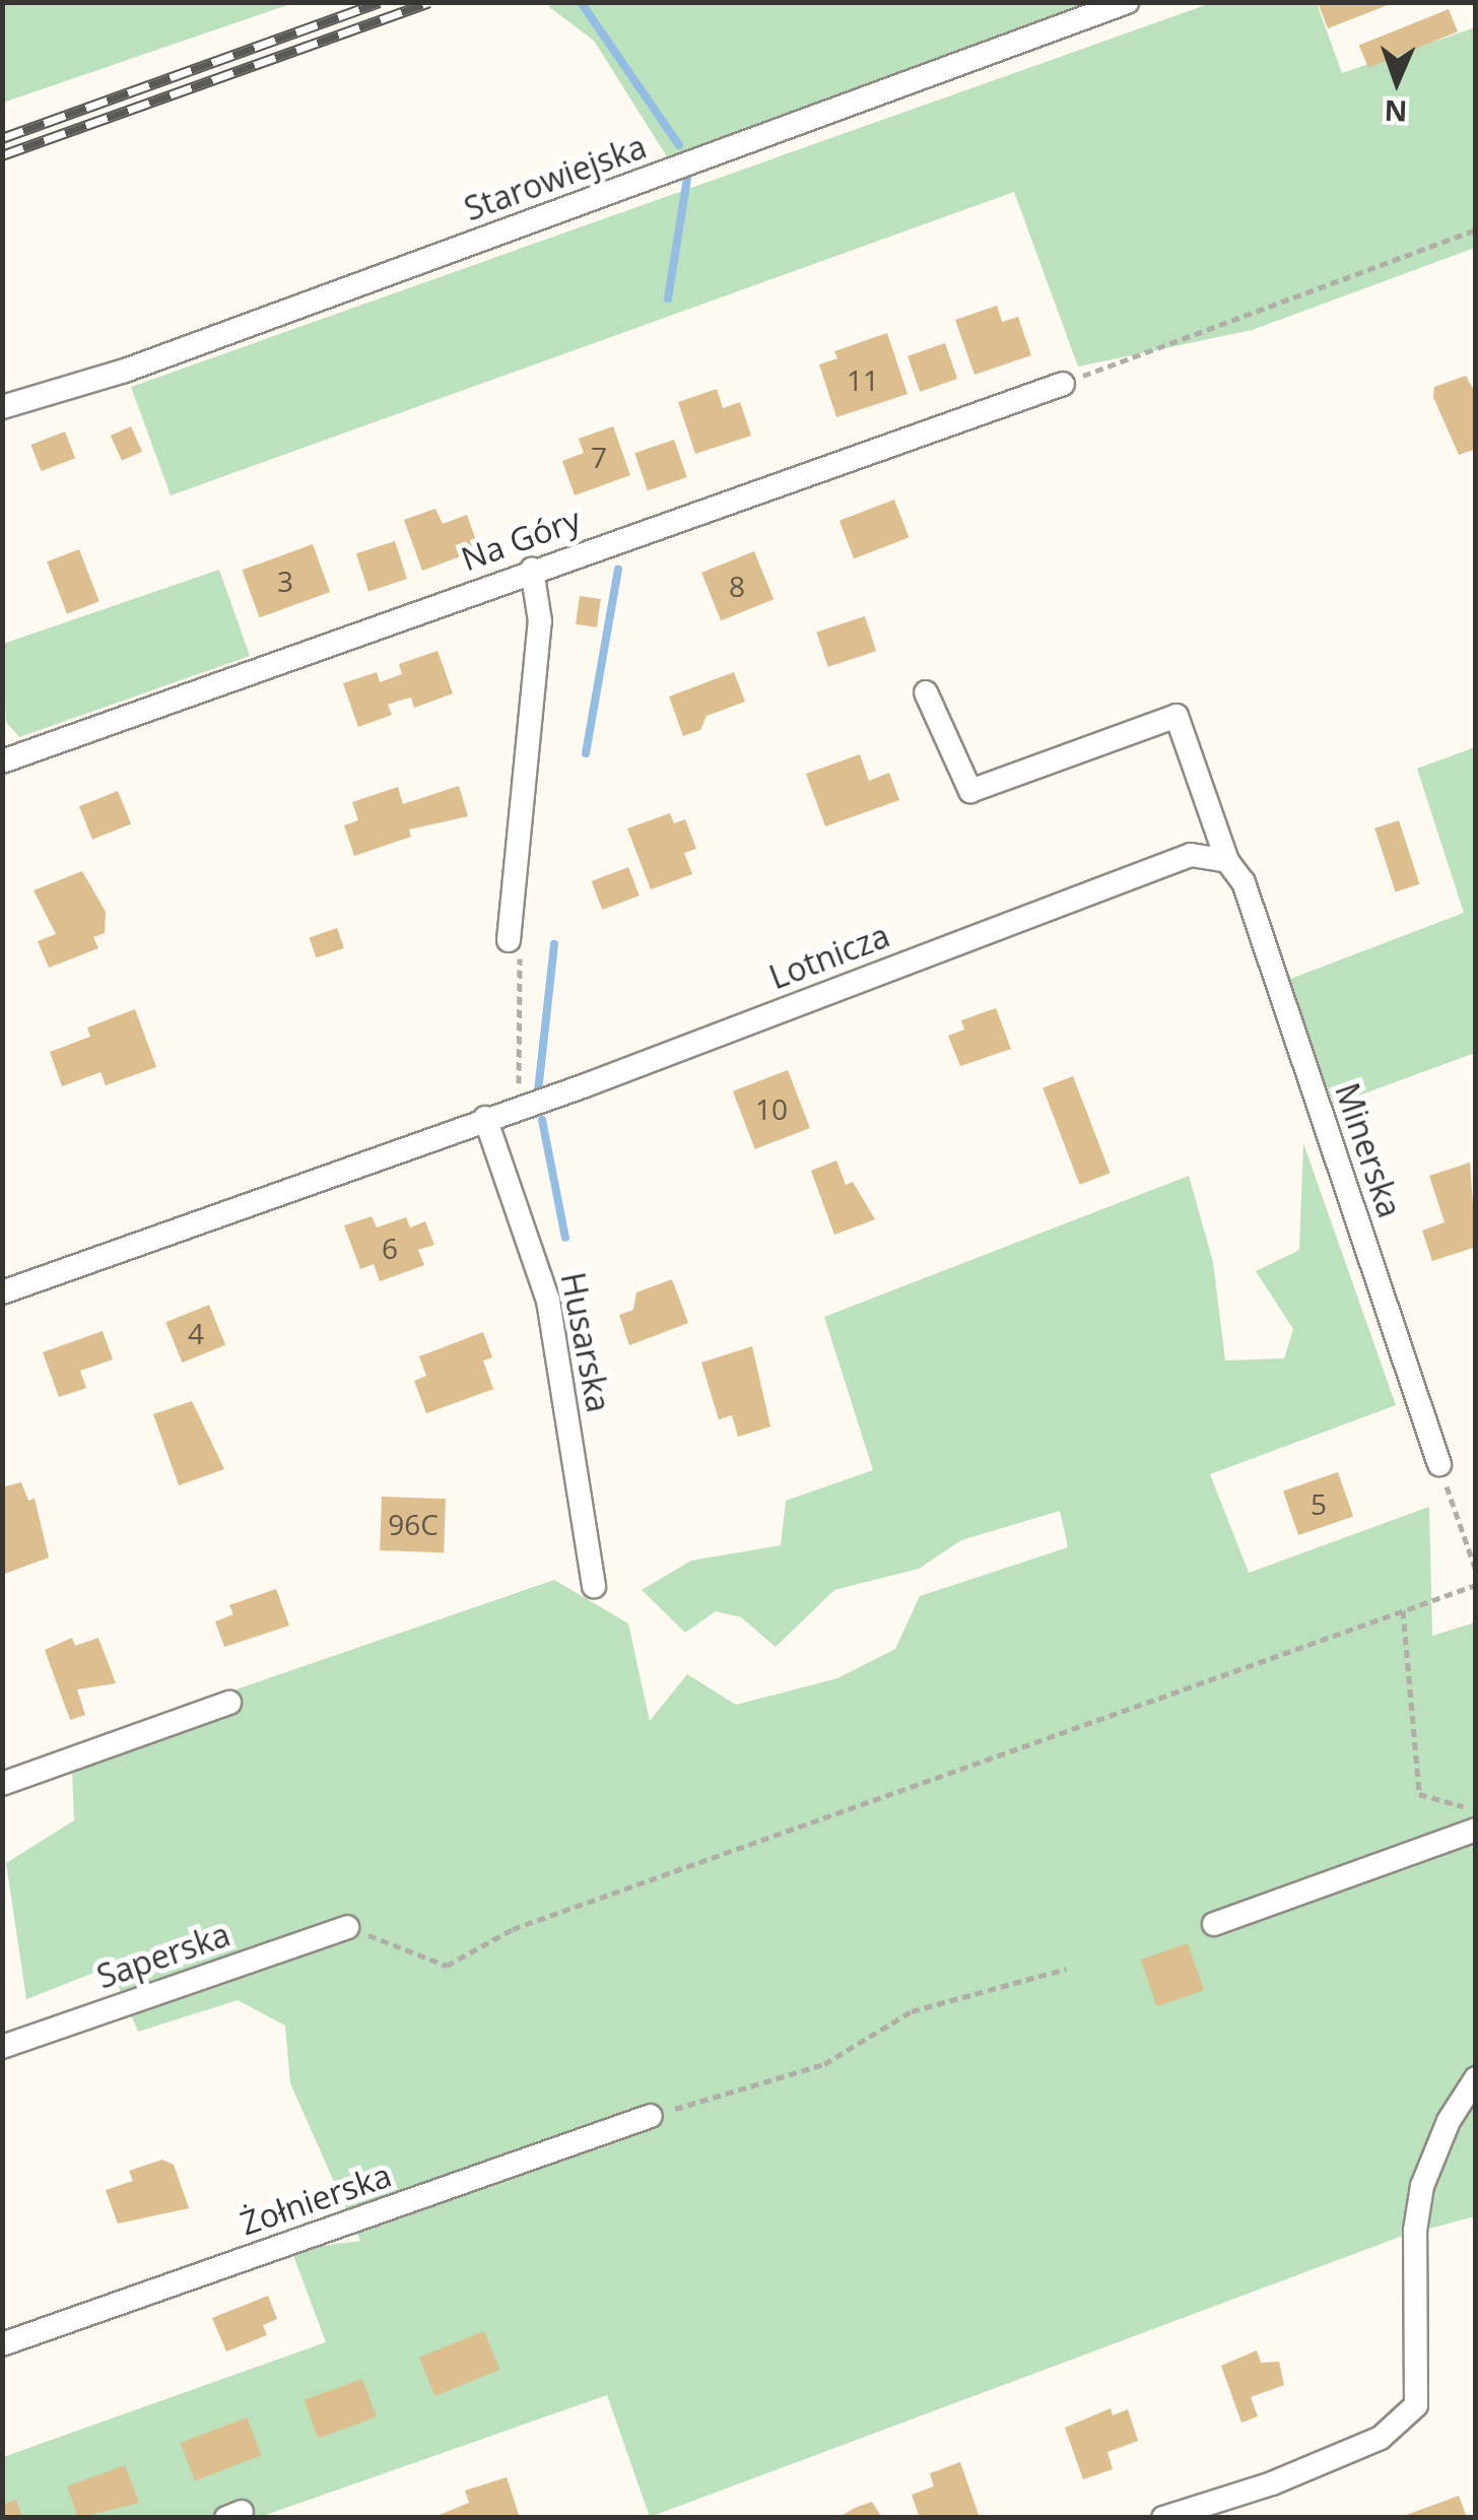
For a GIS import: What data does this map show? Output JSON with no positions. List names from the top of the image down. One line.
{"streets":{"street":["Starowiejska","Na Góry","Lotnicza","Minerska","Husarska","Saperska","Żołnierska"]},"crossings":[["Lotnicza","Minerska"],["Lotnicza","Husarska"]],"house_numbers":["11","7","3","8","10","6","4","5","96C"],"north":"bottom"}
